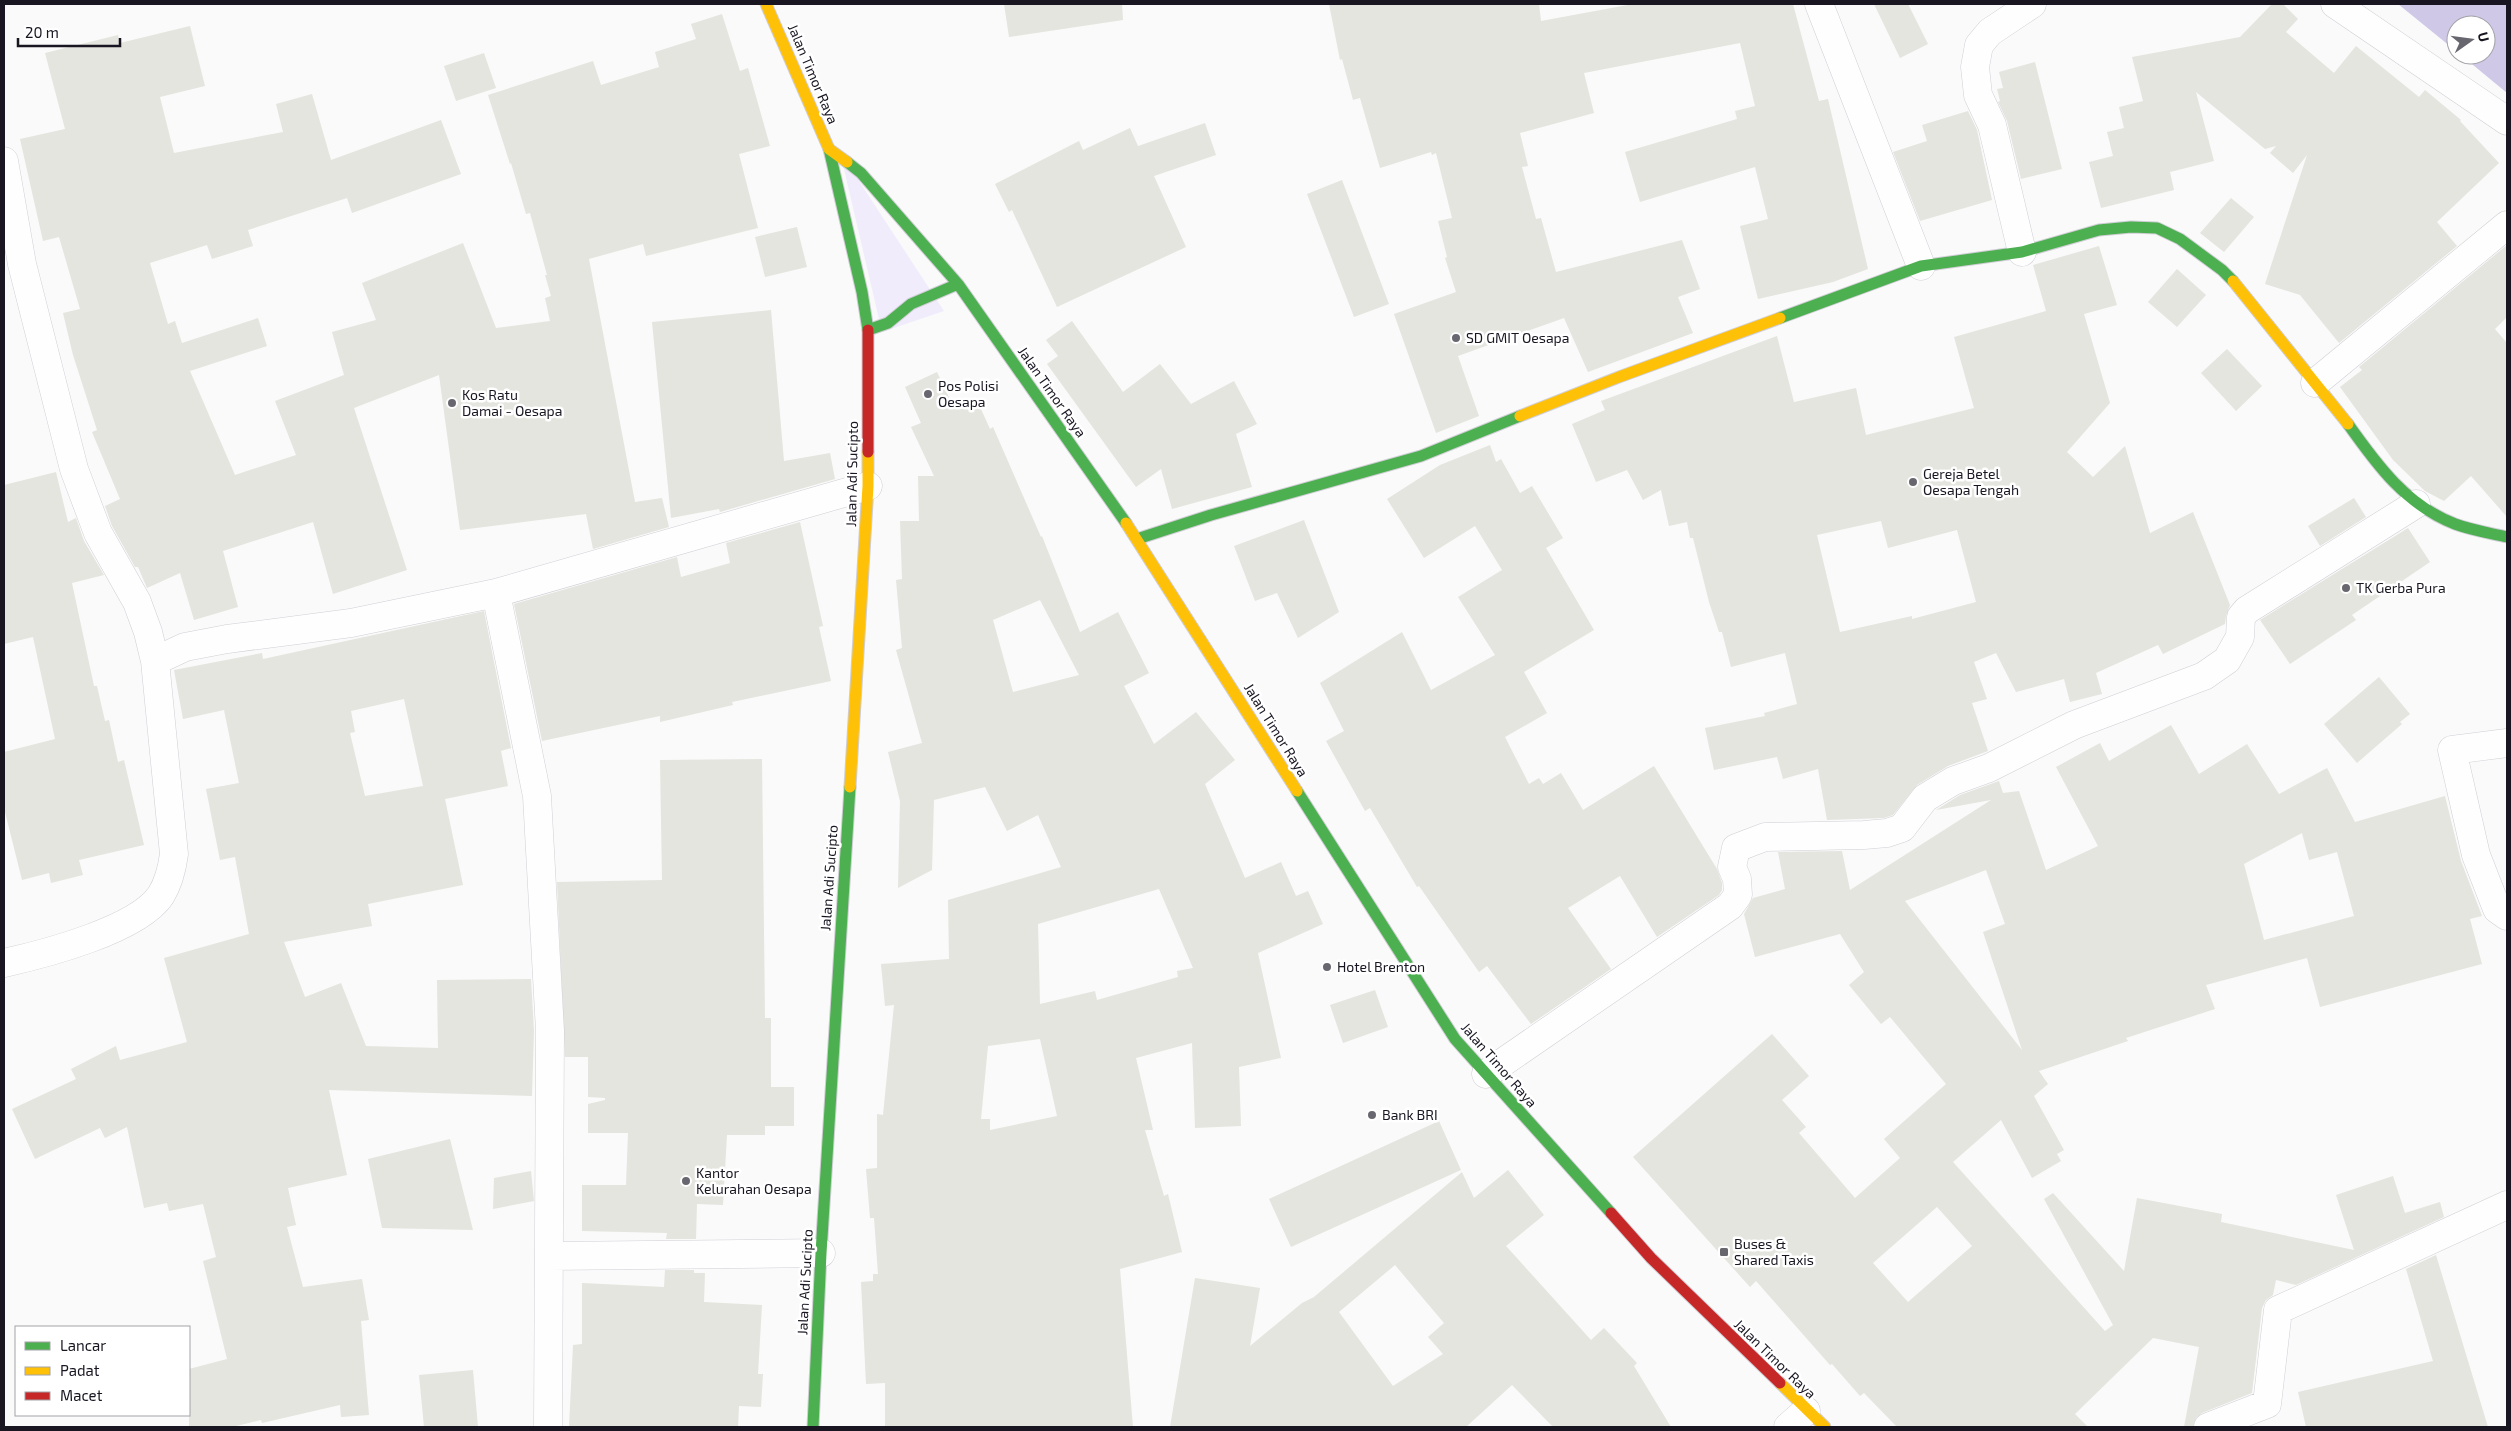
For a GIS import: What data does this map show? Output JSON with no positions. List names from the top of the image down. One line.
{"streets":{"main road":["Jalan Timor Raya","Jalan Adi Sucipto"]},"crossings":[["Jalan Timor Raya","Jalan Adi Sucipto"]],"places":{"other":["SD GMIT Oesapa","Pos Polisi Oesapa","Kos Ratu Damai - Oesapa","Gereja Betel Oesapa Tengah","TK Gerba Pura","Hotel Brenton","Bank BRI","Kantor Kelurahan Oesapa"],"transit":["Buses & Shared Taxis"]},"legend":["Lancar","Padat","Macet"],"scale_bar":"20 m","north":"right"}
